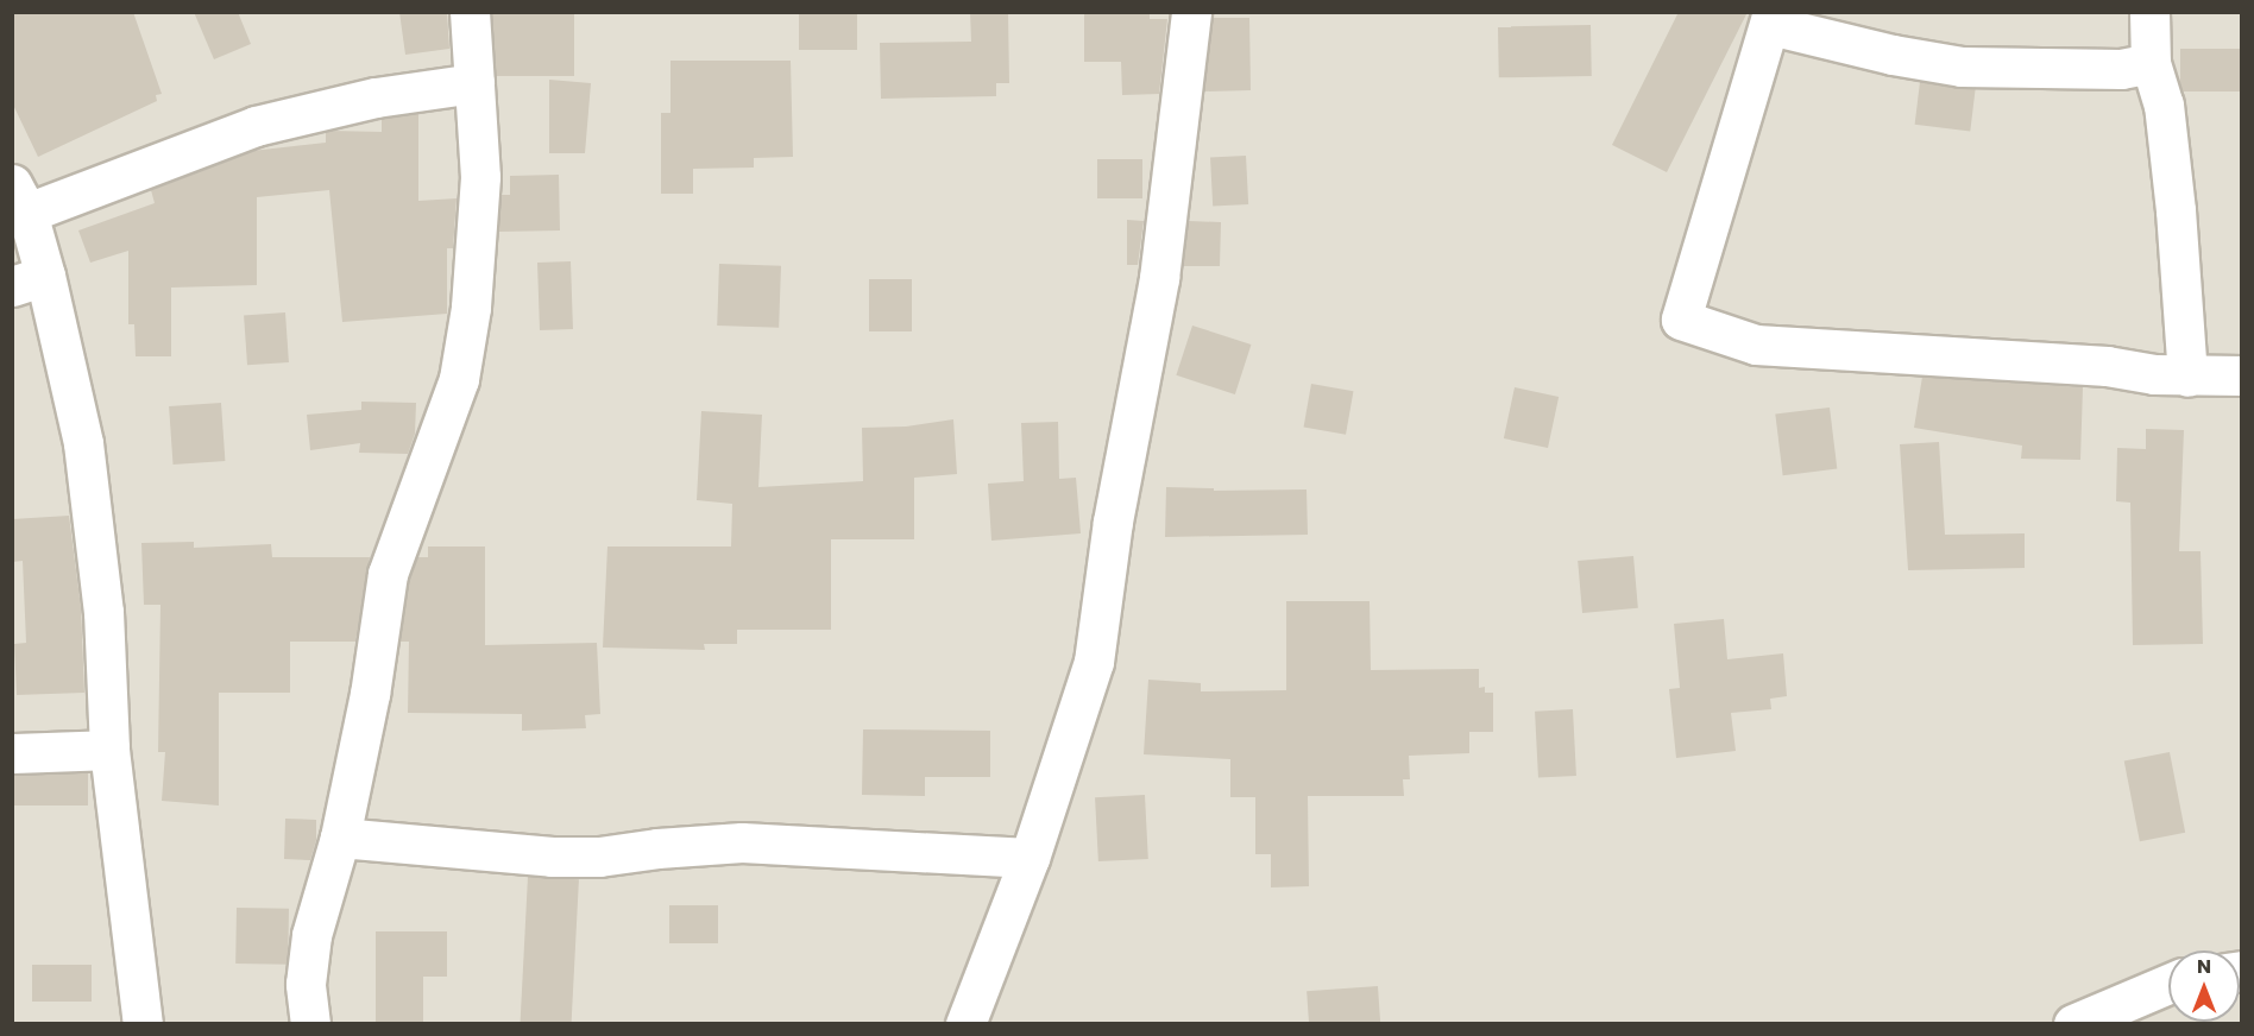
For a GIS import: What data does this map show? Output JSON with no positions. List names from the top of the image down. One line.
{"north":"top"}
